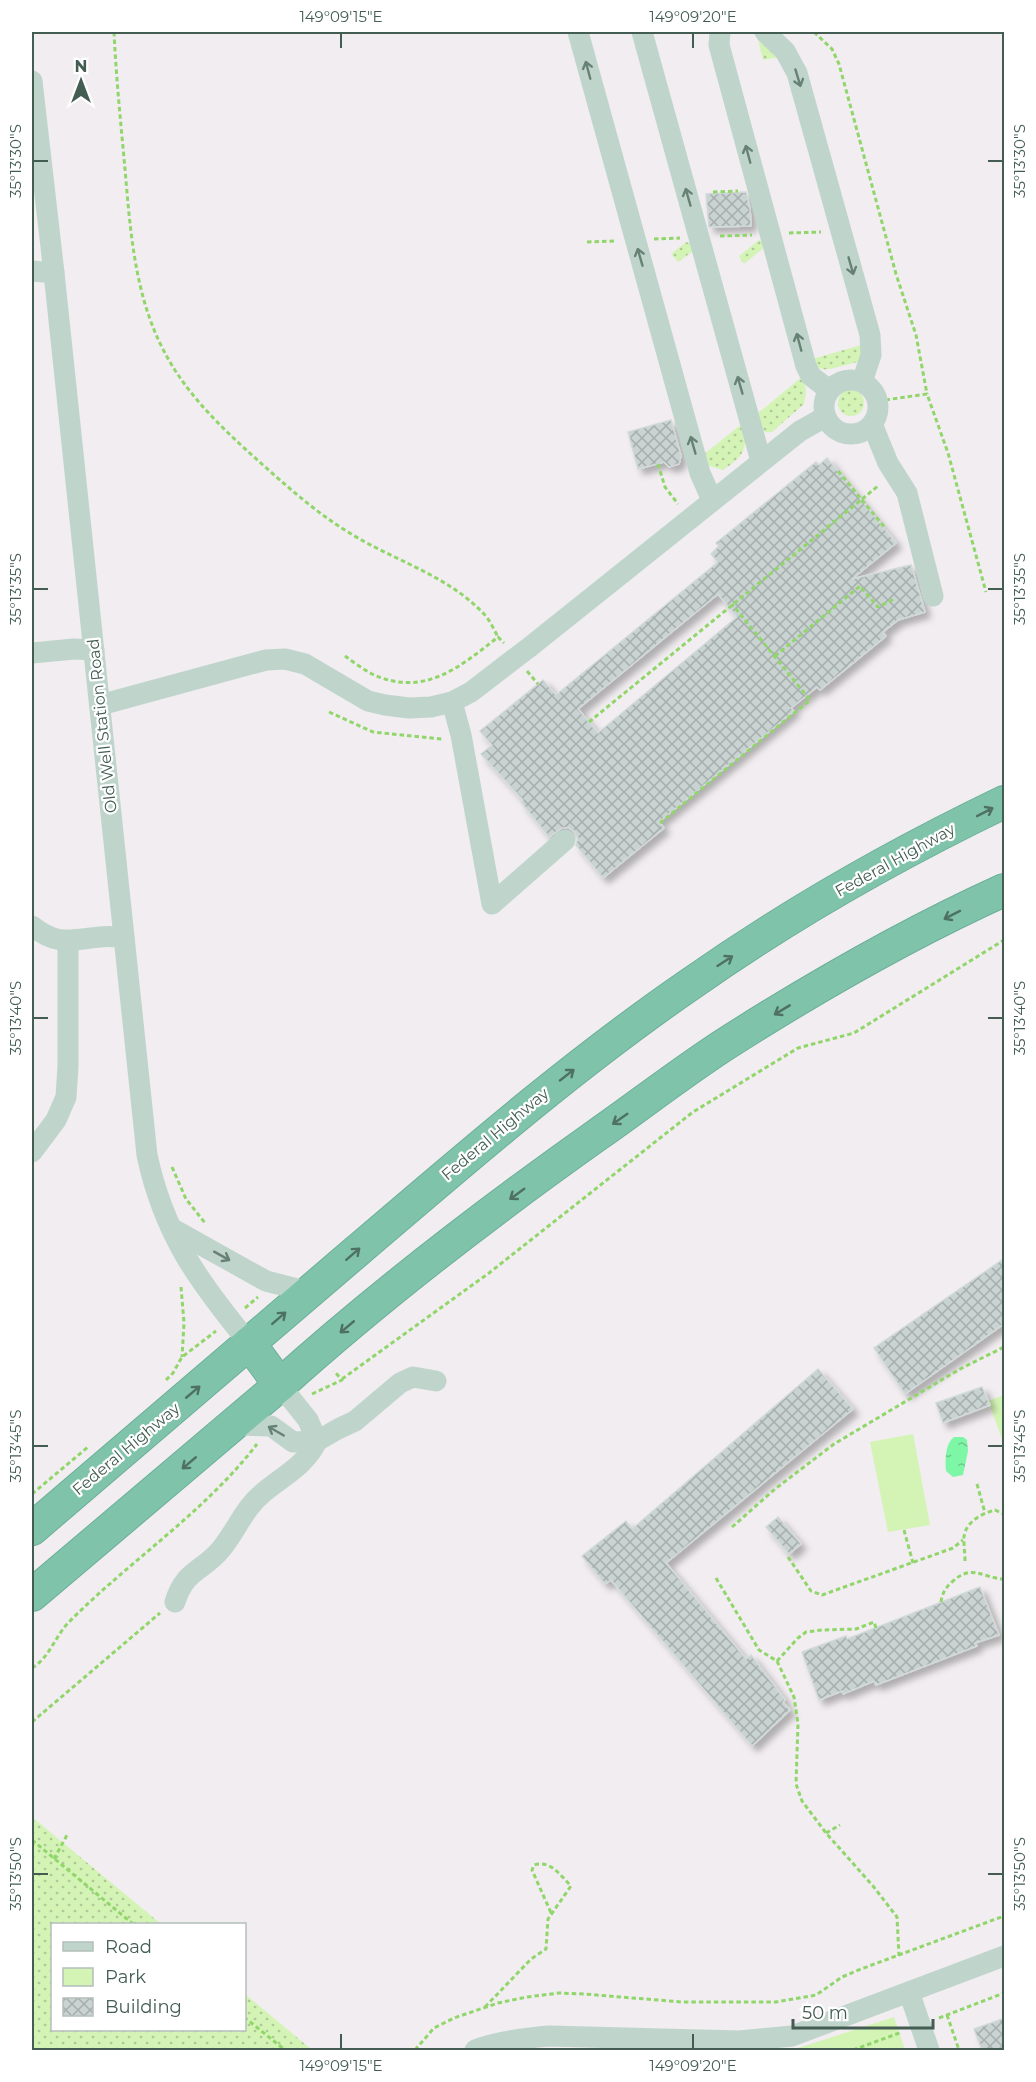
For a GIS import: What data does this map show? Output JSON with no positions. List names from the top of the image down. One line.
{"streets":{"highway":["Federal Highway"],"street":["Old Well Station Road"]},"crossings":[["Old Well Station Road","Federal Highway"]],"legend":["Road","Park","Building"],"scale_bar":"50 m","north":"top","coordinates":["149°09'15\"E","149°09'20\"E","35°13'30\"S","35°13'35\"S","35°13'40\"S","35°13'45\"S","35°13'50\"S"]}
